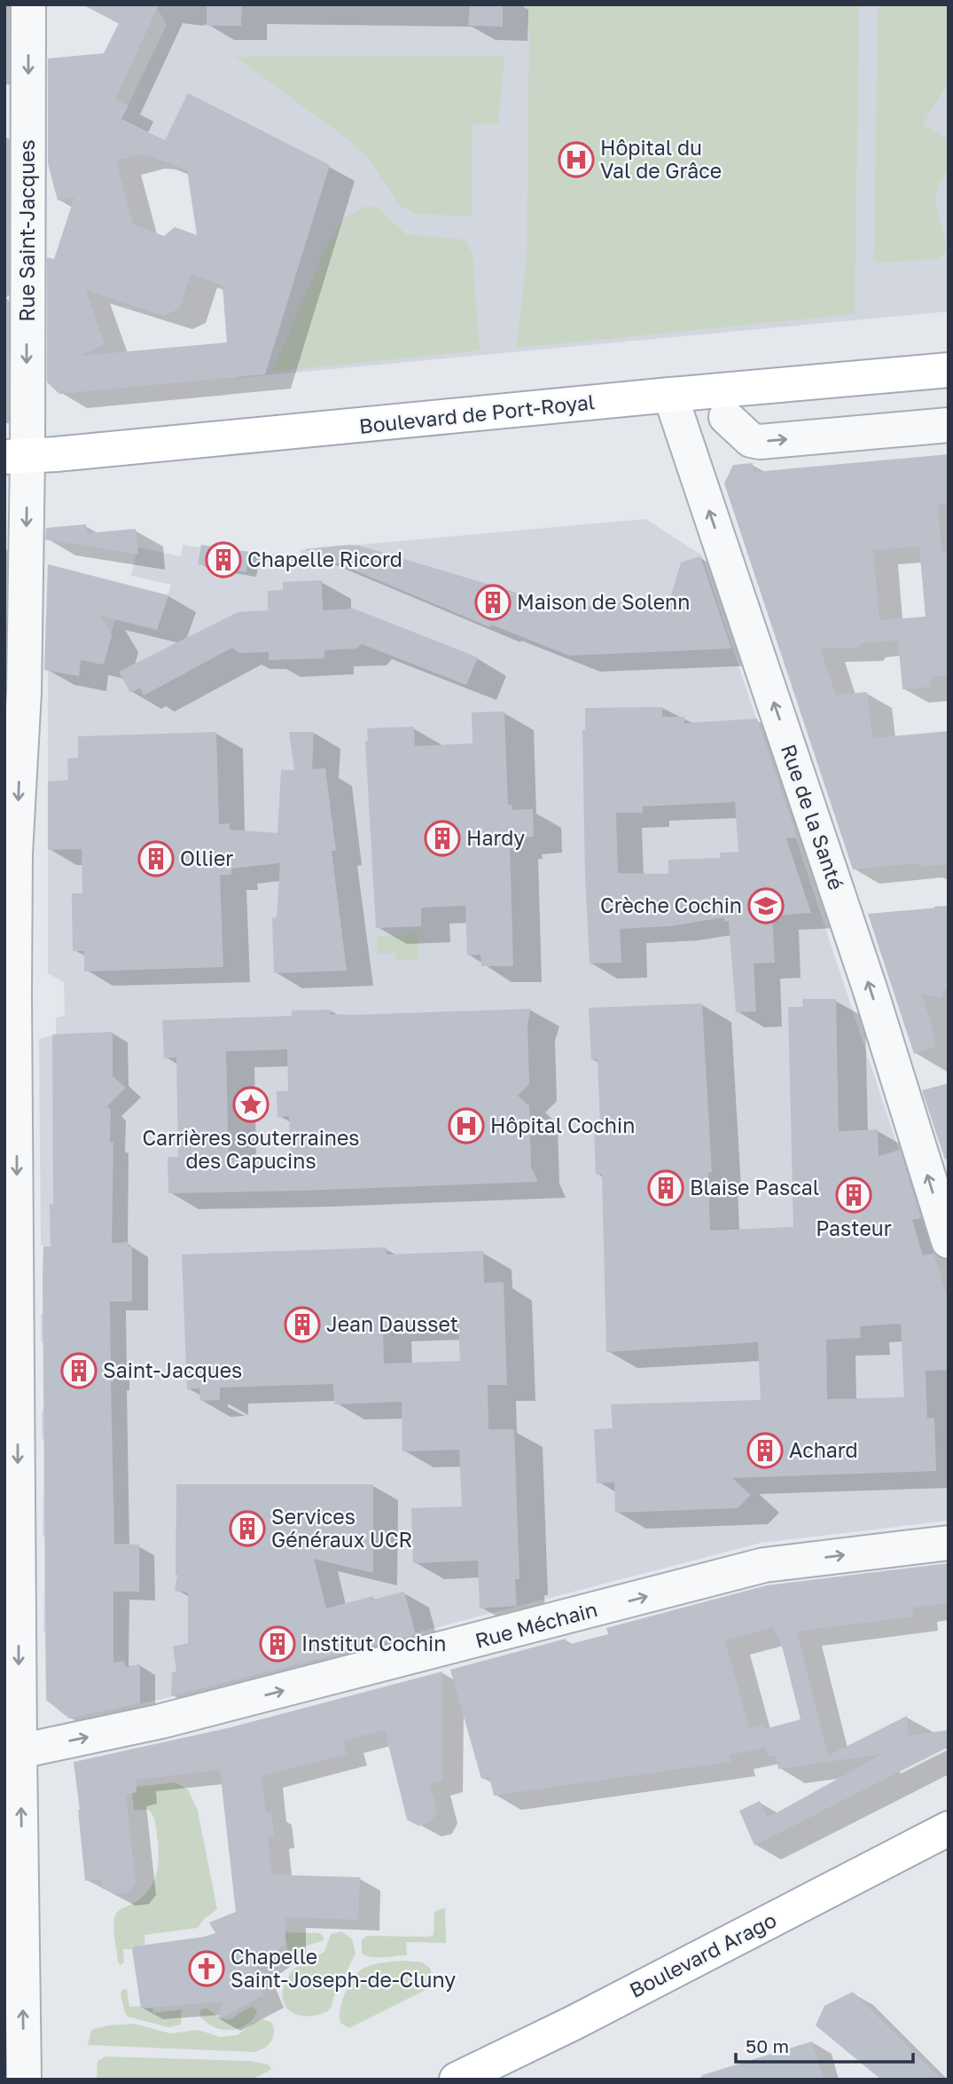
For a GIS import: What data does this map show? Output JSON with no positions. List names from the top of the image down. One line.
{"streets":{"main road":["Boulevard de Port-Royal","Boulevard Arago"],"street":["Rue Saint-Jacques","Rue de la Santé","Rue Méchain"]},"crossings":[["Rue Saint-Jacques","Boulevard de Port-Royal"],["Rue Saint-Jacques","Rue Méchain"],["Boulevard de Port-Royal","Rue de la Santé"]],"one_way":["Rue de la Santé","Rue Méchain"],"places":{"hospital":["Hôpital du Val de Grâce","Hôpital Cochin"],"building":["Chapelle Ricord","Maison de Solenn","Hardy","Ollier","Blaise Pascal","Pasteur","Jean Dausset","Saint-Jacques","Achard","Services Généraux UCR","Institut Cochin"],"school or university":["Crèche Cochin"],"place":["Carrières souterraines des Capucins"],"church":["Chapelle Saint-Joseph-de-Cluny"]},"scale_bar":"50 m"}
